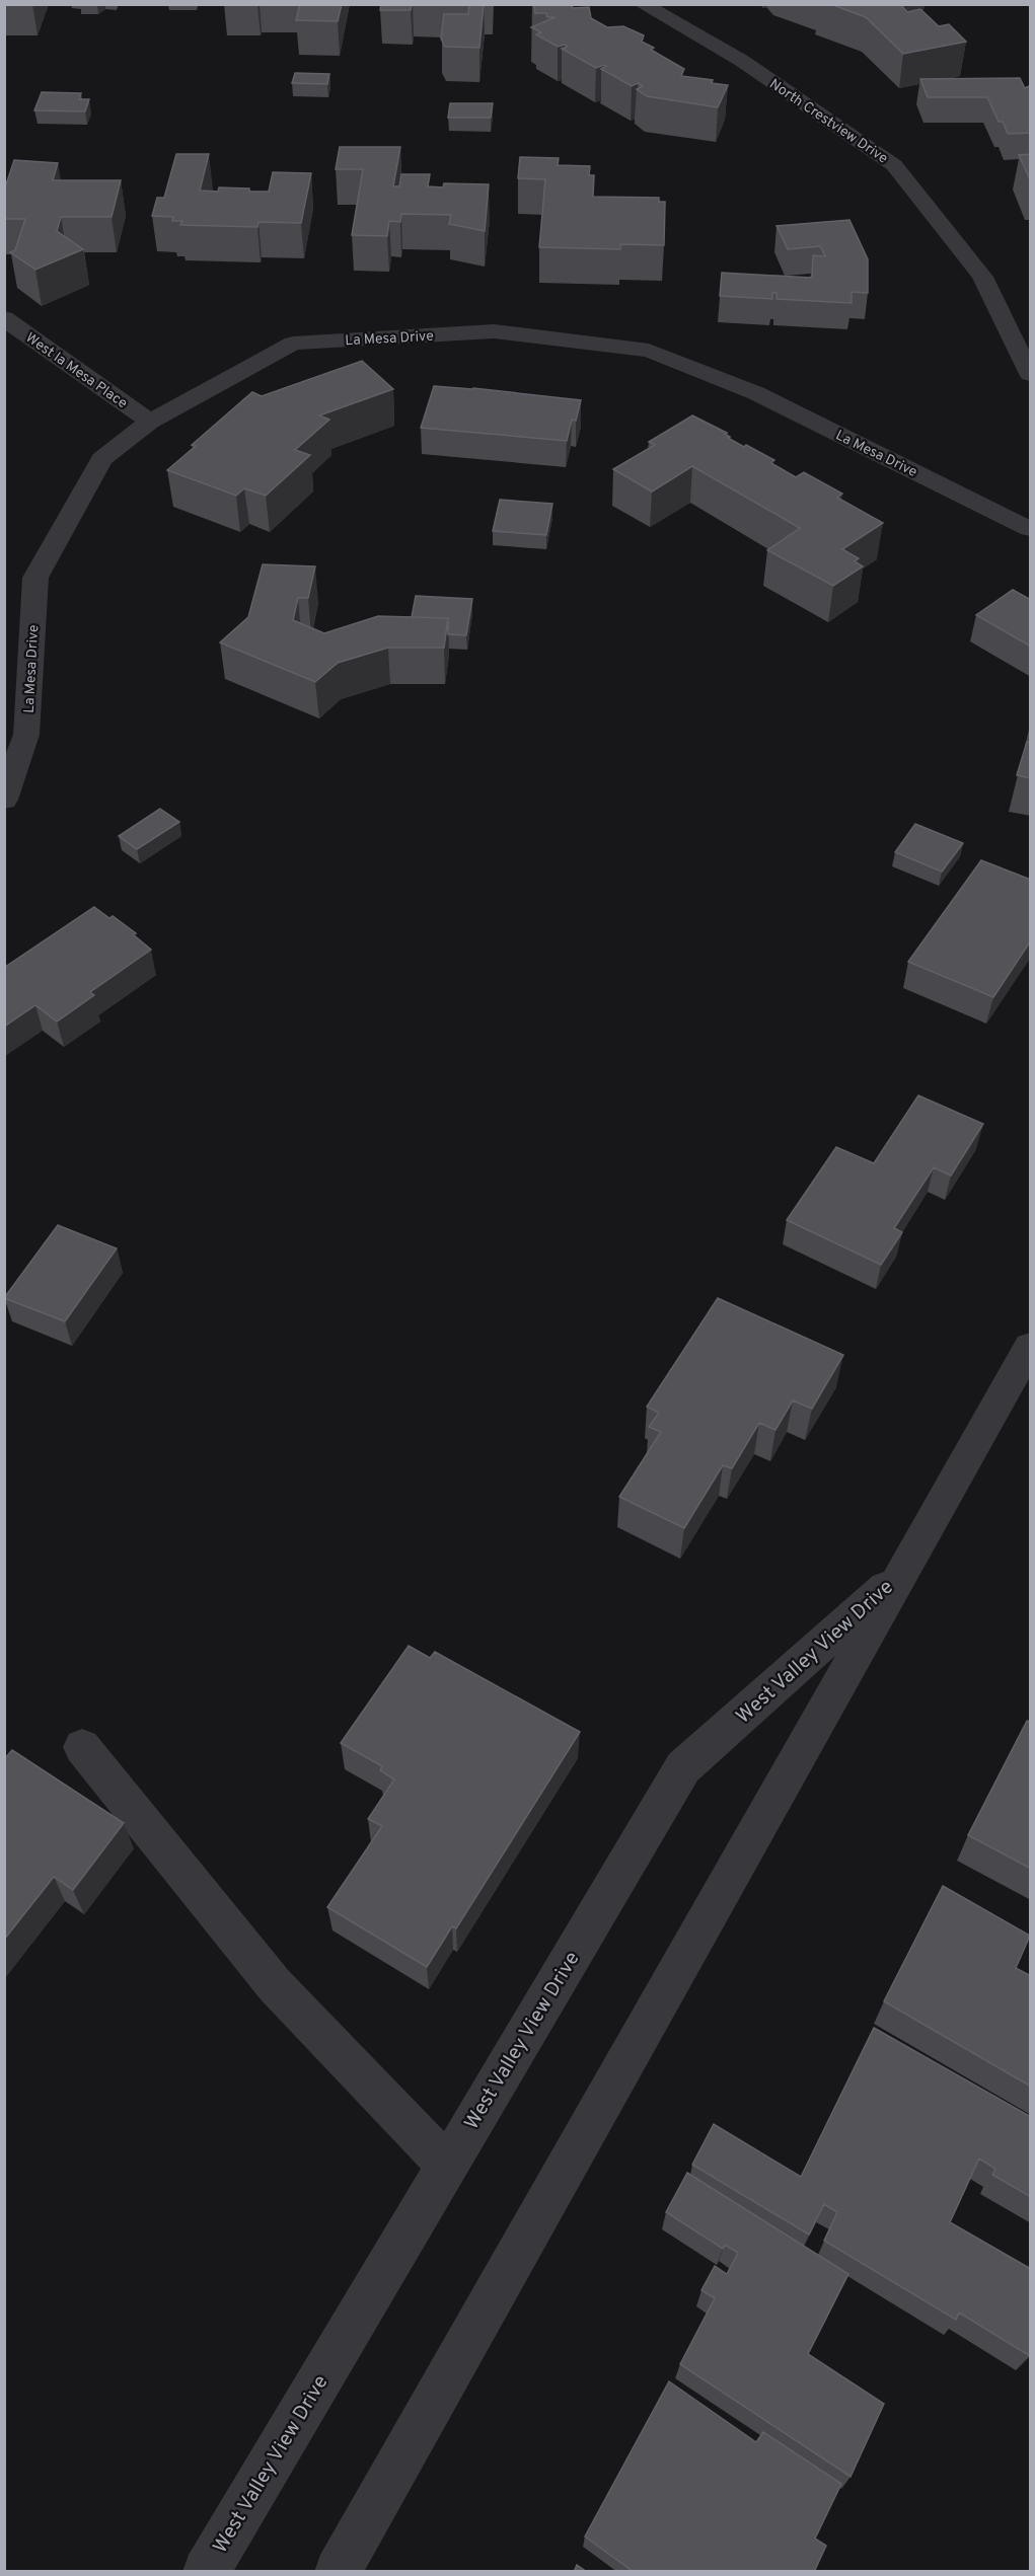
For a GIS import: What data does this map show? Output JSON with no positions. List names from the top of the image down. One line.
{"streets":{"street":["North Crestview Drive","La Mesa Drive","West la Mesa Place","West Valley View Drive"]},"crossings":[["La Mesa Drive","West la Mesa Place"]]}
